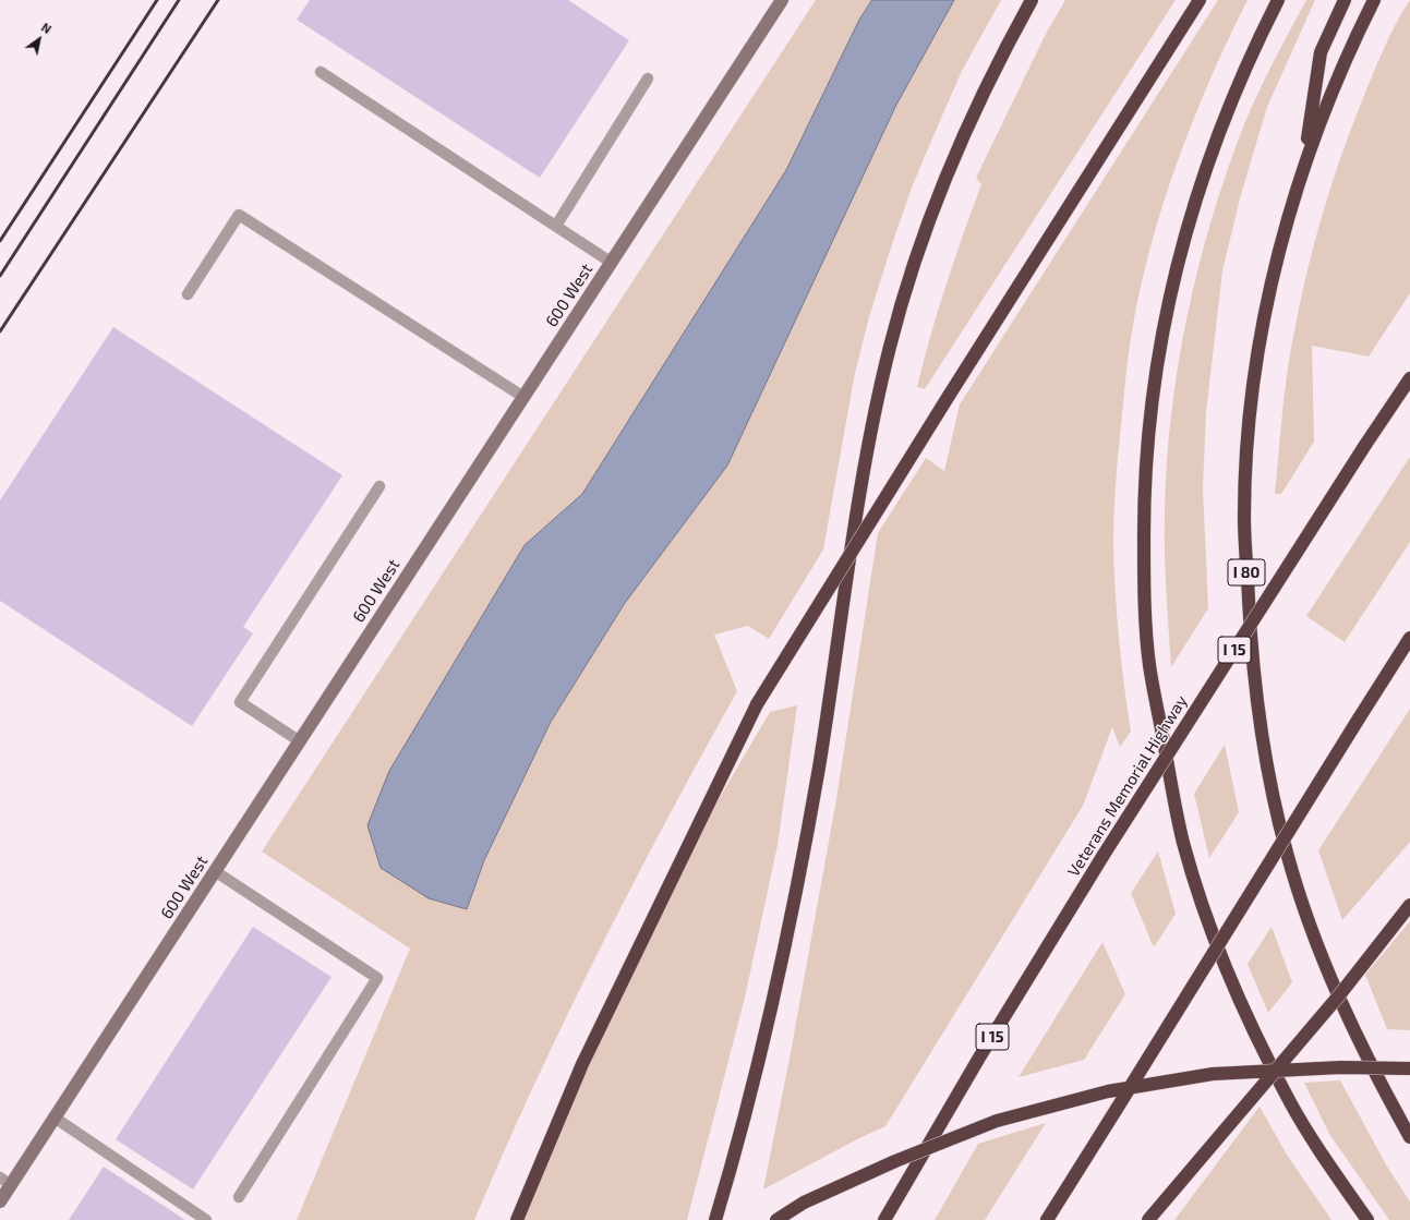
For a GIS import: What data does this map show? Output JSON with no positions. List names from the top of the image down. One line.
{"streets":{"highway":["I 80","I 15","Veterans Memorial Highway"],"street":["600 West"]},"north":"top right"}
